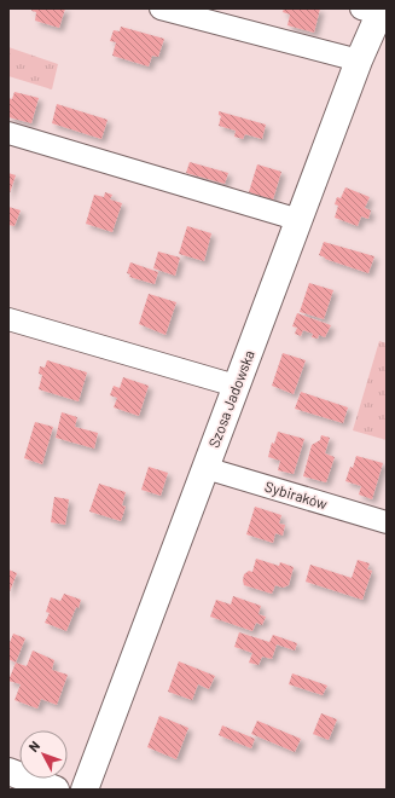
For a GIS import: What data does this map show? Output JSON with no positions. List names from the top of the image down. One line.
{"streets":{"main road":["Szosa Jadowska"],"street":["Sybiraków"]},"crossings":[["Szosa Jadowska","Sybiraków"]],"north":"top left"}
